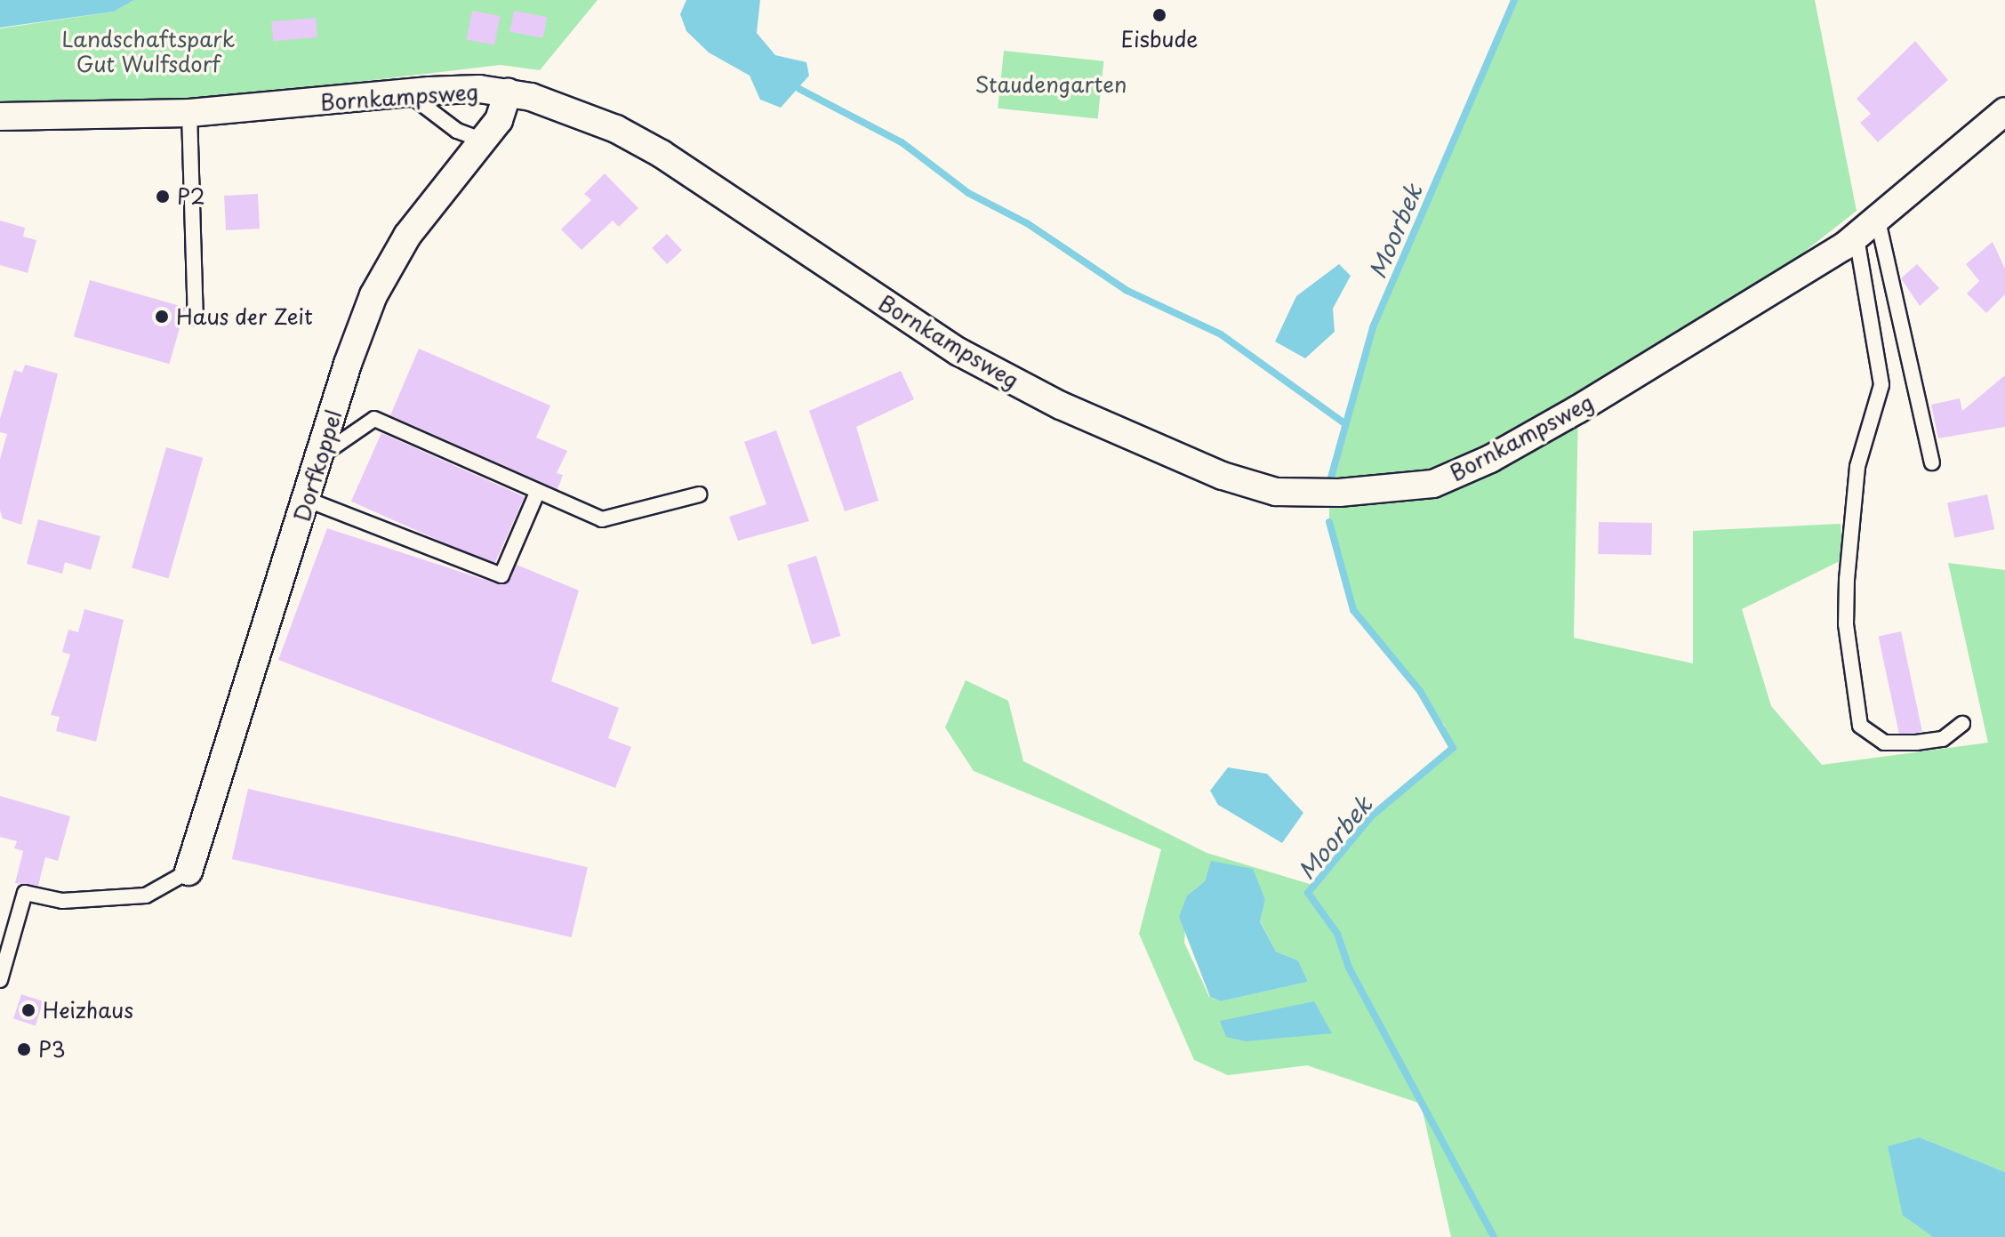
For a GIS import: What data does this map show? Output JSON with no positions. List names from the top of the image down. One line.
{"streets":{"street":["Bornkampsweg","Dorfkoppel"]},"crossings":[["Bornkampsweg","Dorfkoppel"]],"water":["Moorbek"],"parks":["Landschaftspark Gut Wulfsdorf","Staudengarten"],"places":["Eisbude","P2","Haus der Zeit","Heizhaus","P3"]}
